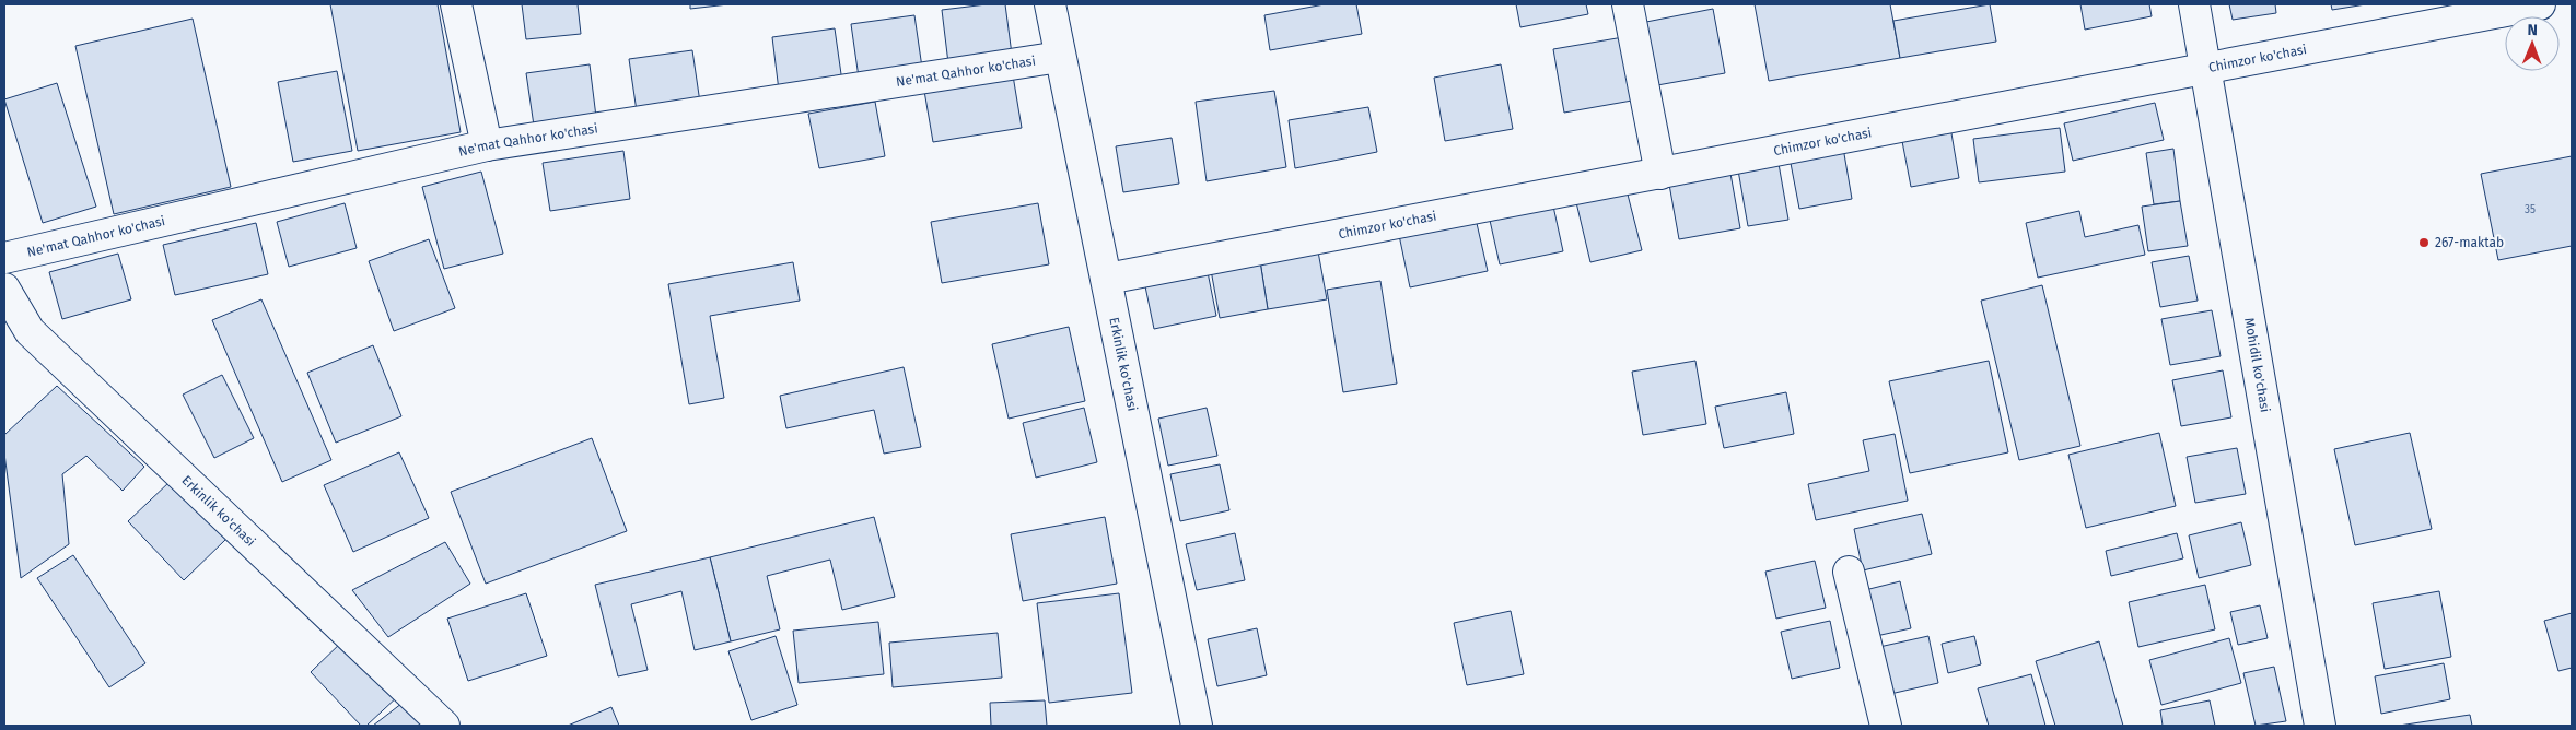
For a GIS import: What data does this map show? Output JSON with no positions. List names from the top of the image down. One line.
{"streets":{"street":["Chimzor ko'chasi","Ne'mat Qahhor ko'chasi","Erkinlik ko'chasi","Mohidil ko'chasi"]},"crossings":[["Chimzor ko'chasi","Erkinlik ko'chasi"],["Chimzor ko'chasi","Mohidil ko'chasi"],["Ne'mat Qahhor ko'chasi","Erkinlik ko'chasi"]],"places":["267-maktab"],"house_numbers":["35"],"north":"top"}
